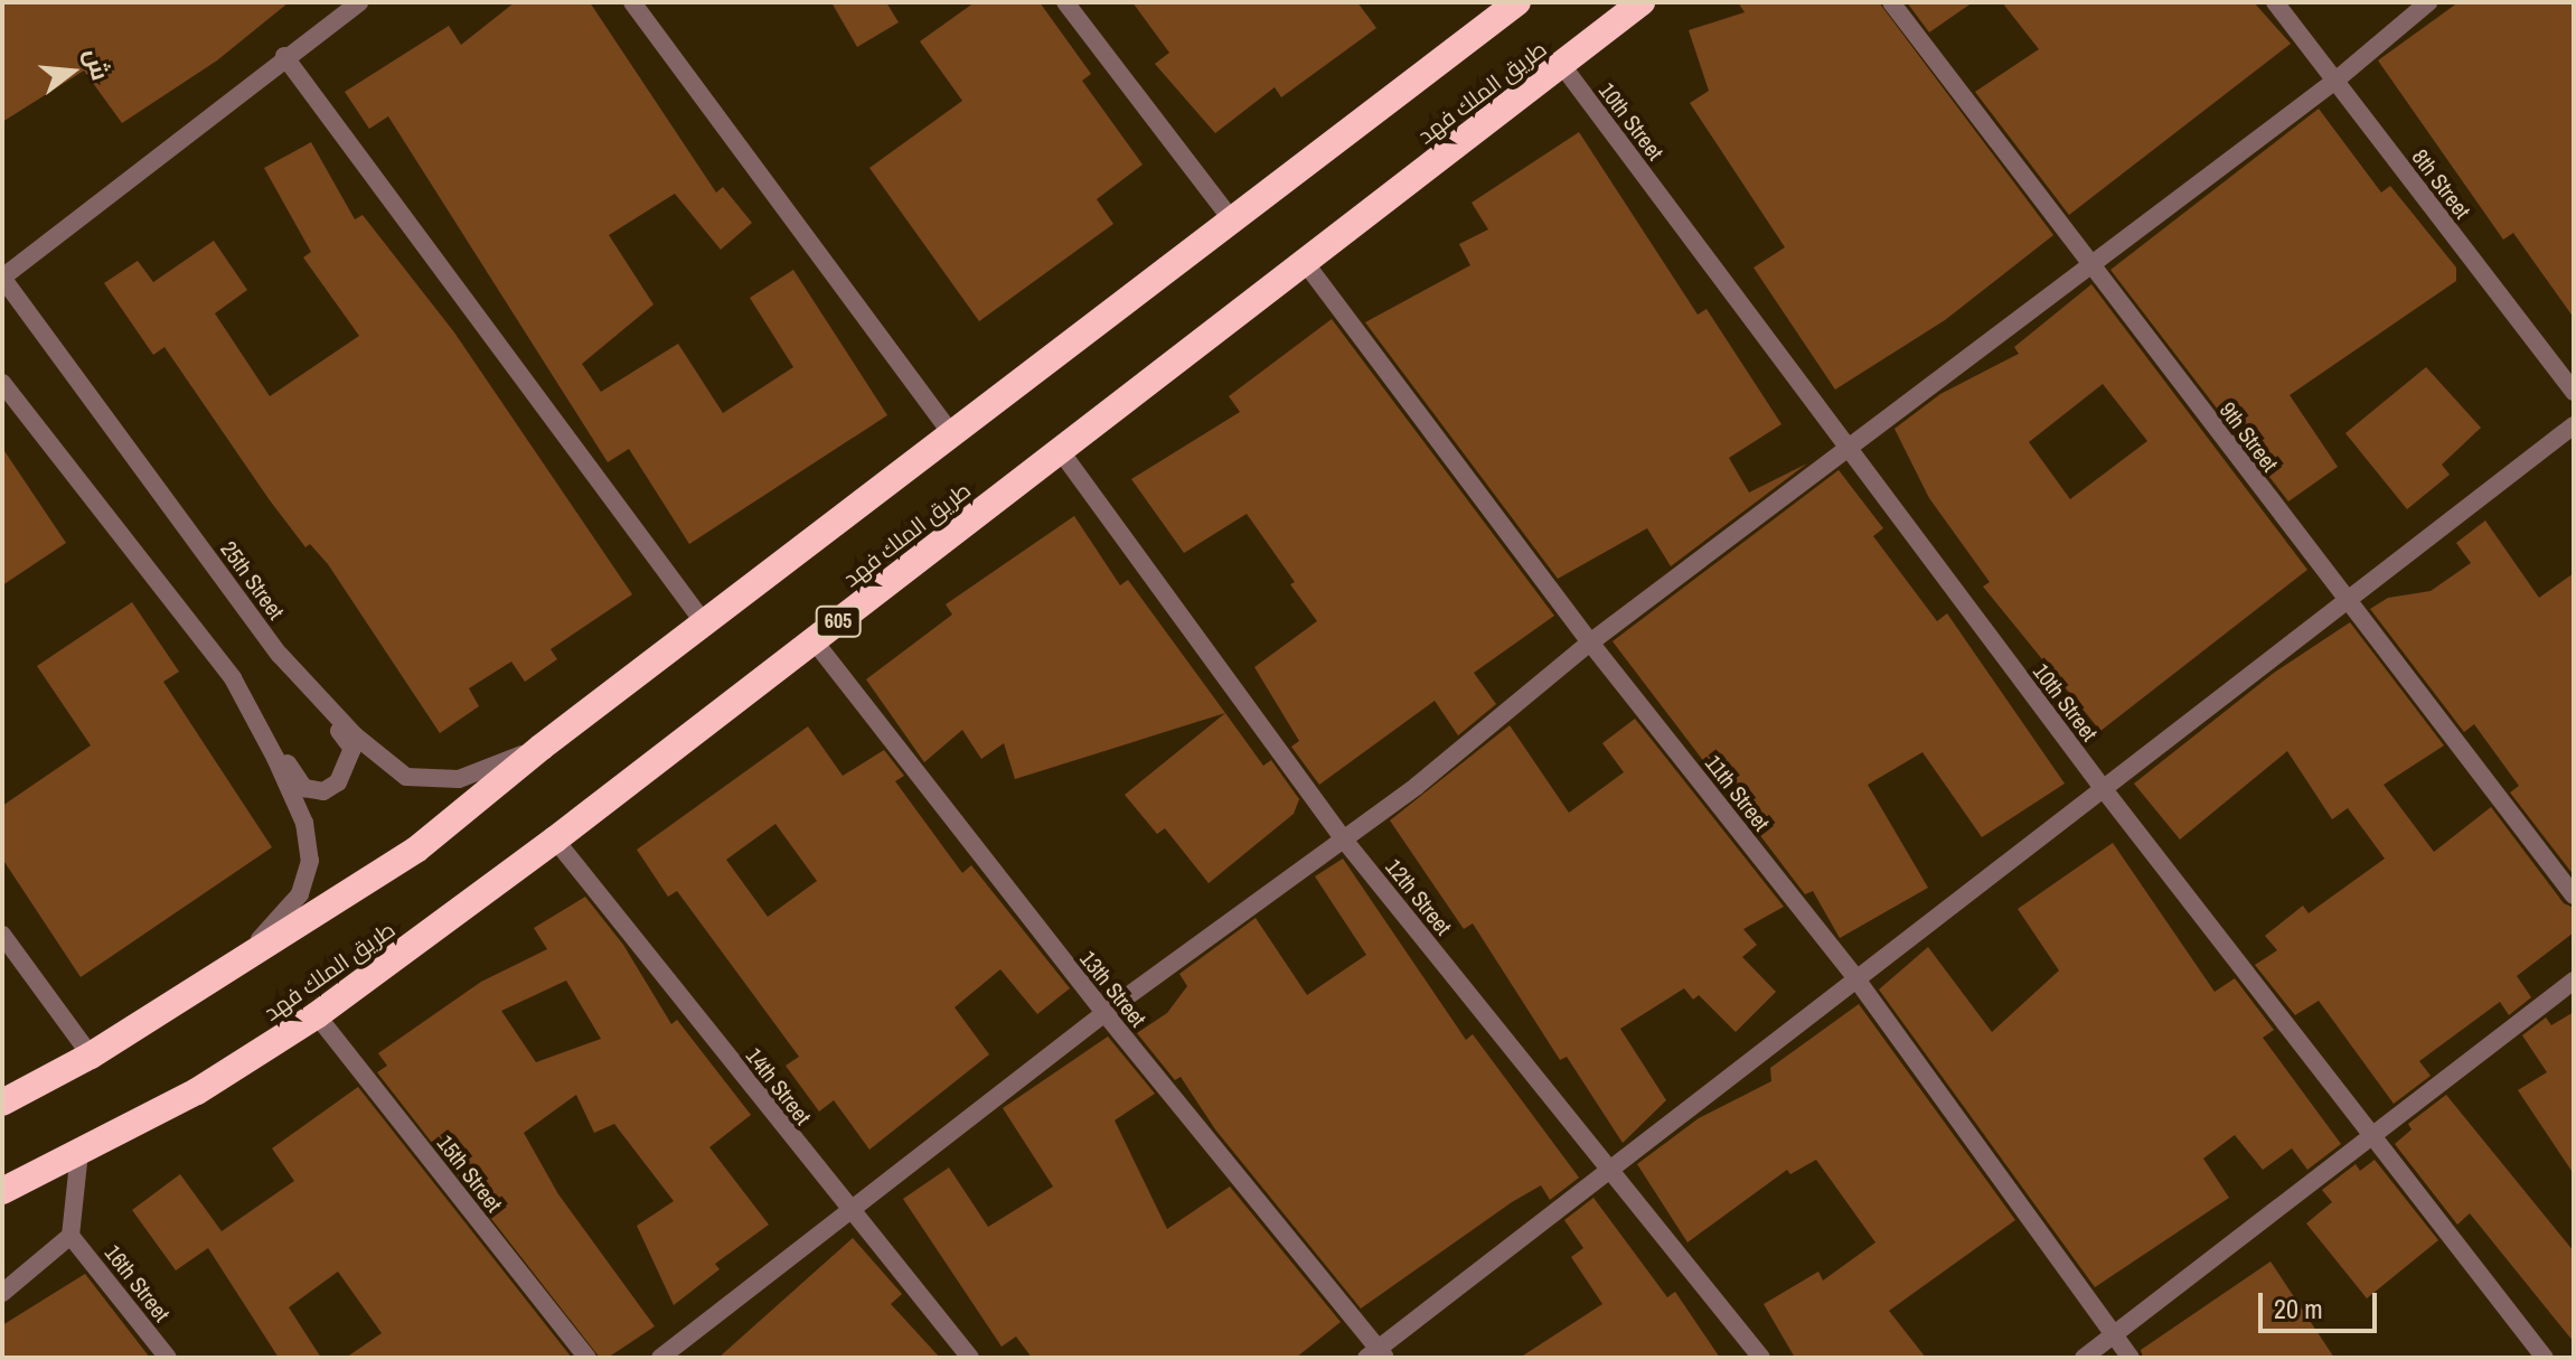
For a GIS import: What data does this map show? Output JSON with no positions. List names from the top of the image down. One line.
{"streets":{"highway":["طريق الملك فهد","605"],"street":["10th Street","8th Street","9th Street","25th Street","11th Street","12th Street","13th Street","14th Street","15th Street","16th Street"]},"crossings":[["طريق الملك فهد","10th Street"],["طريق الملك فهد","11th Street"],["طريق الملك فهد","12th Street"],["طريق الملك فهد","13th Street"],["طريق الملك فهد","14th Street"],["طريق الملك فهد","15th Street"]],"scale_bar":"20 m","north":"right"}
